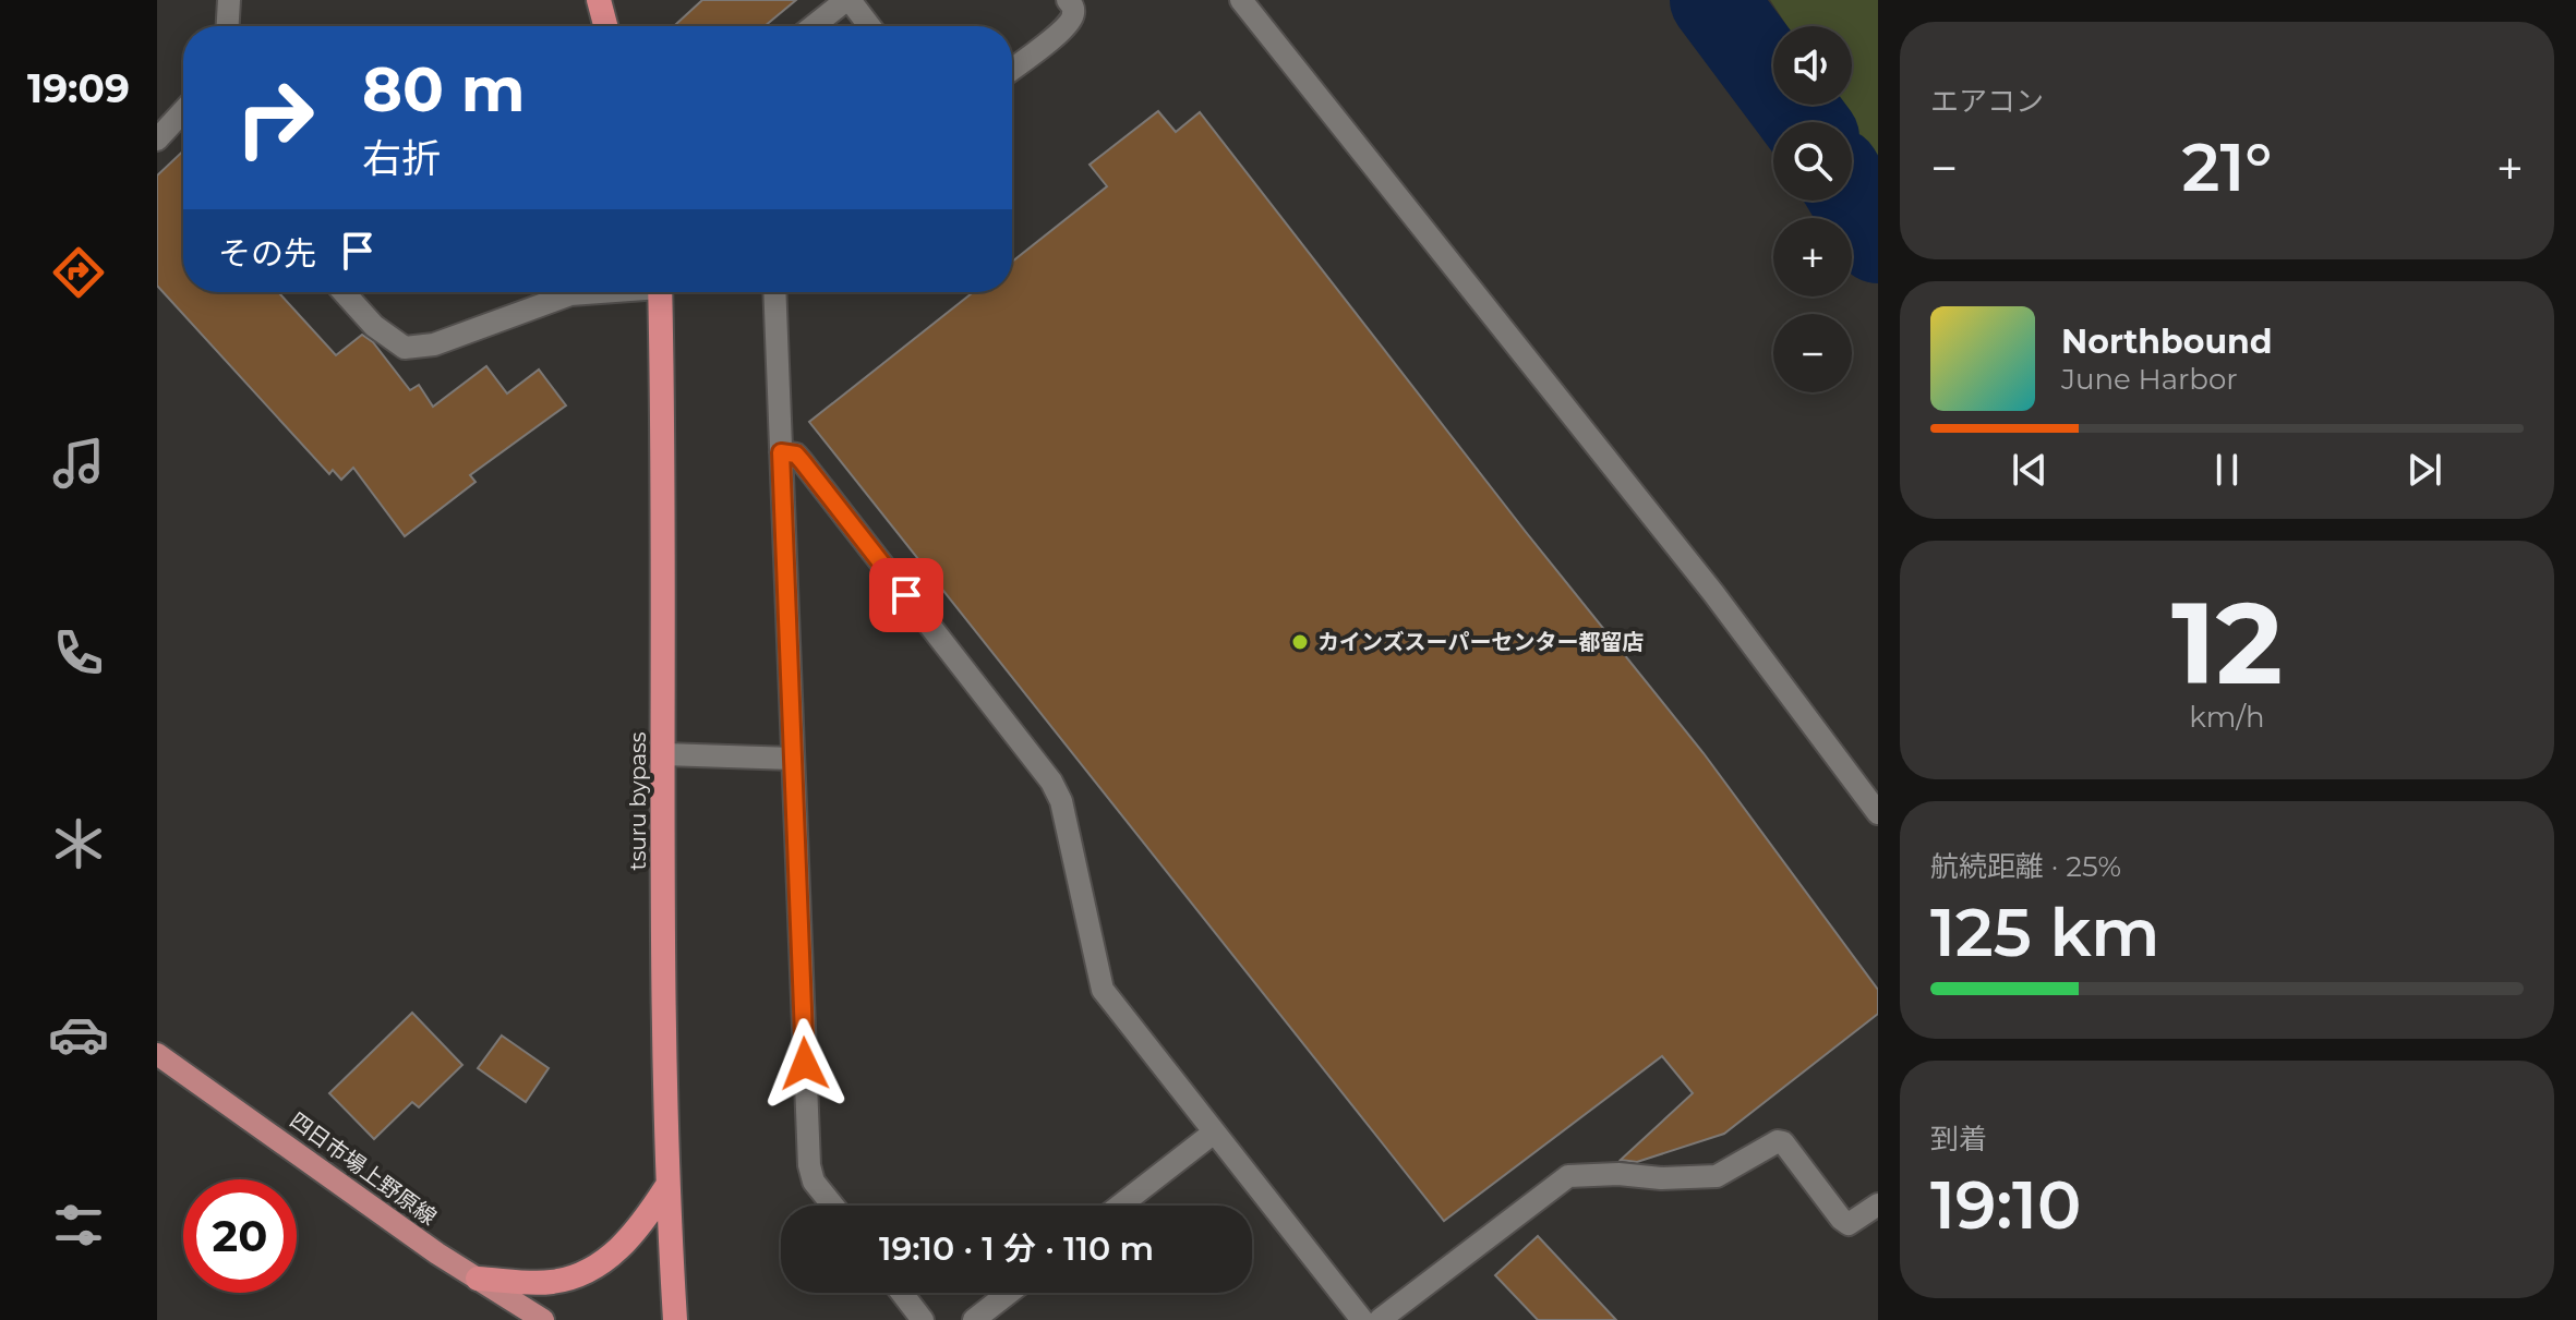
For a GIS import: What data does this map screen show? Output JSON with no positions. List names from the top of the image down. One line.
{"streets":{"highway":["tsuru bypass"],"main road":["四日市場上野原線"]},"places":["カインズスーパーセンター都留店"],"page":{"tabs":"19:09","tile":["エアコン",["12","km/h"],["航続距離 · 25%","125 km"],["到着","19:10"]],"map_buttons":["+","−"],"turn":["80 m","右折"],"heat":["−","21°","+"],"then":"その先","song":["Northbound","June Harbor"],"limit":"20","trip":"19:10 · 1 分 · 110 m"}}
